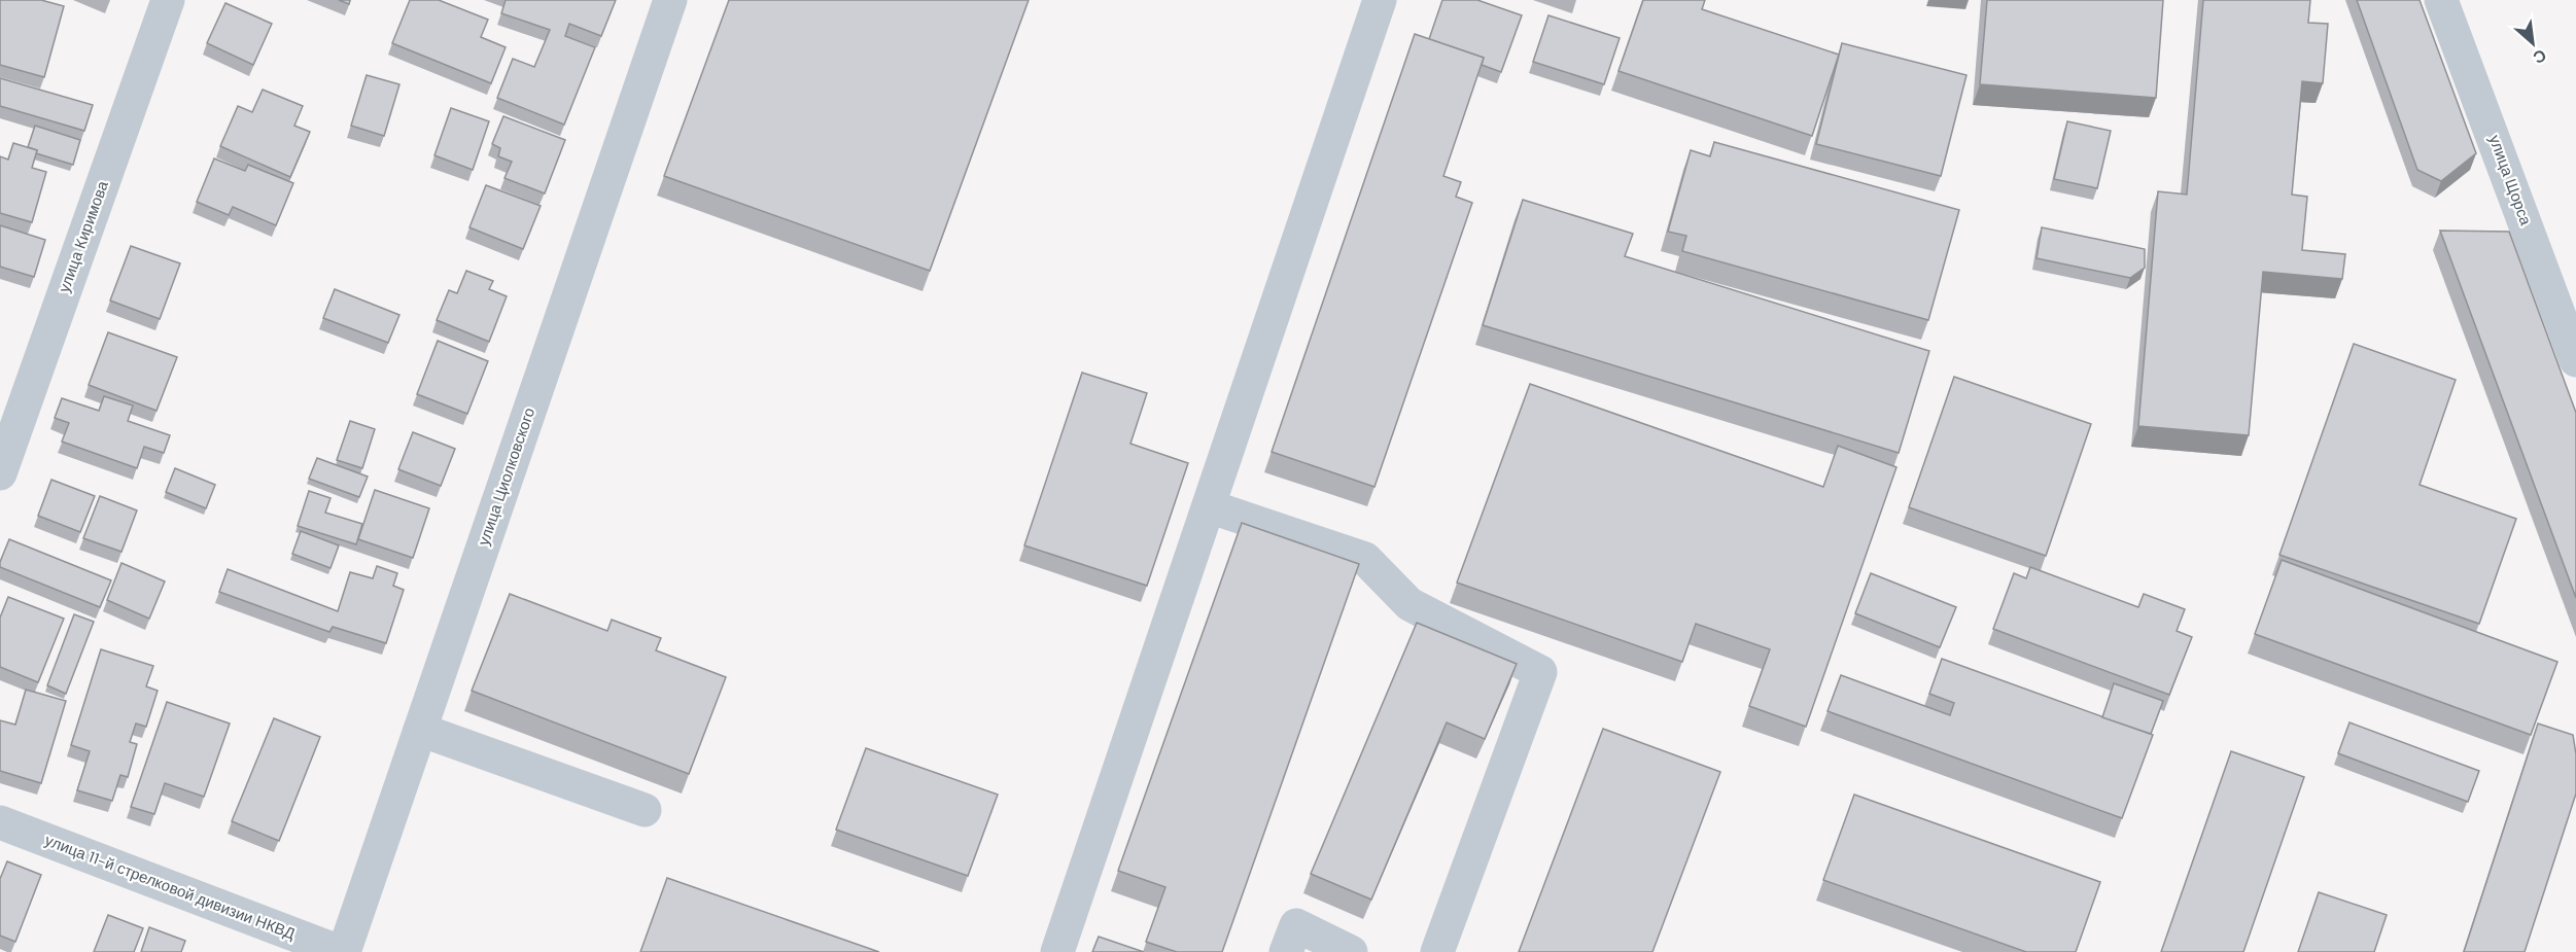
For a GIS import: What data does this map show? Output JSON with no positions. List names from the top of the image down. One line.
{"streets":{"street":["улица Щорса","улица Киримова","улица Циолковского","улица 11-й стрелковой дивизии НКВД"]},"crossings":[["улица Циолковского","улица 11-й стрелковой дивизии НКВД"]],"north":"bottom right"}
